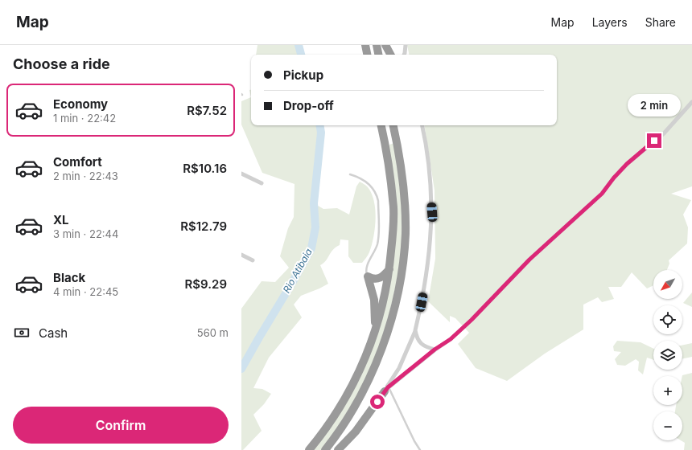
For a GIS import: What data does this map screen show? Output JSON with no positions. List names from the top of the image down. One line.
{"water":["Rio Atibaia"],"north":"bottom left","page":{"header":"Map","nav":["Map","Layers","Share"],"heading":"Choose a ride","banner":["Pickup","Drop-off"],"list":[{"name":"Economy","note":"1 min · 22:42","value":"R$7.52"},{"name":"Comfort","note":"2 min · 22:43","value":"R$10.16"},{"name":"XL","note":"3 min · 22:44","value":"R$12.79"},{"name":"Black","note":"4 min · 22:45","value":"R$9.29"}],"bubble":"2 min","map_buttons":["+","−"],"pay":["Cash","560 m"],"buttons":"Confirm"}}
